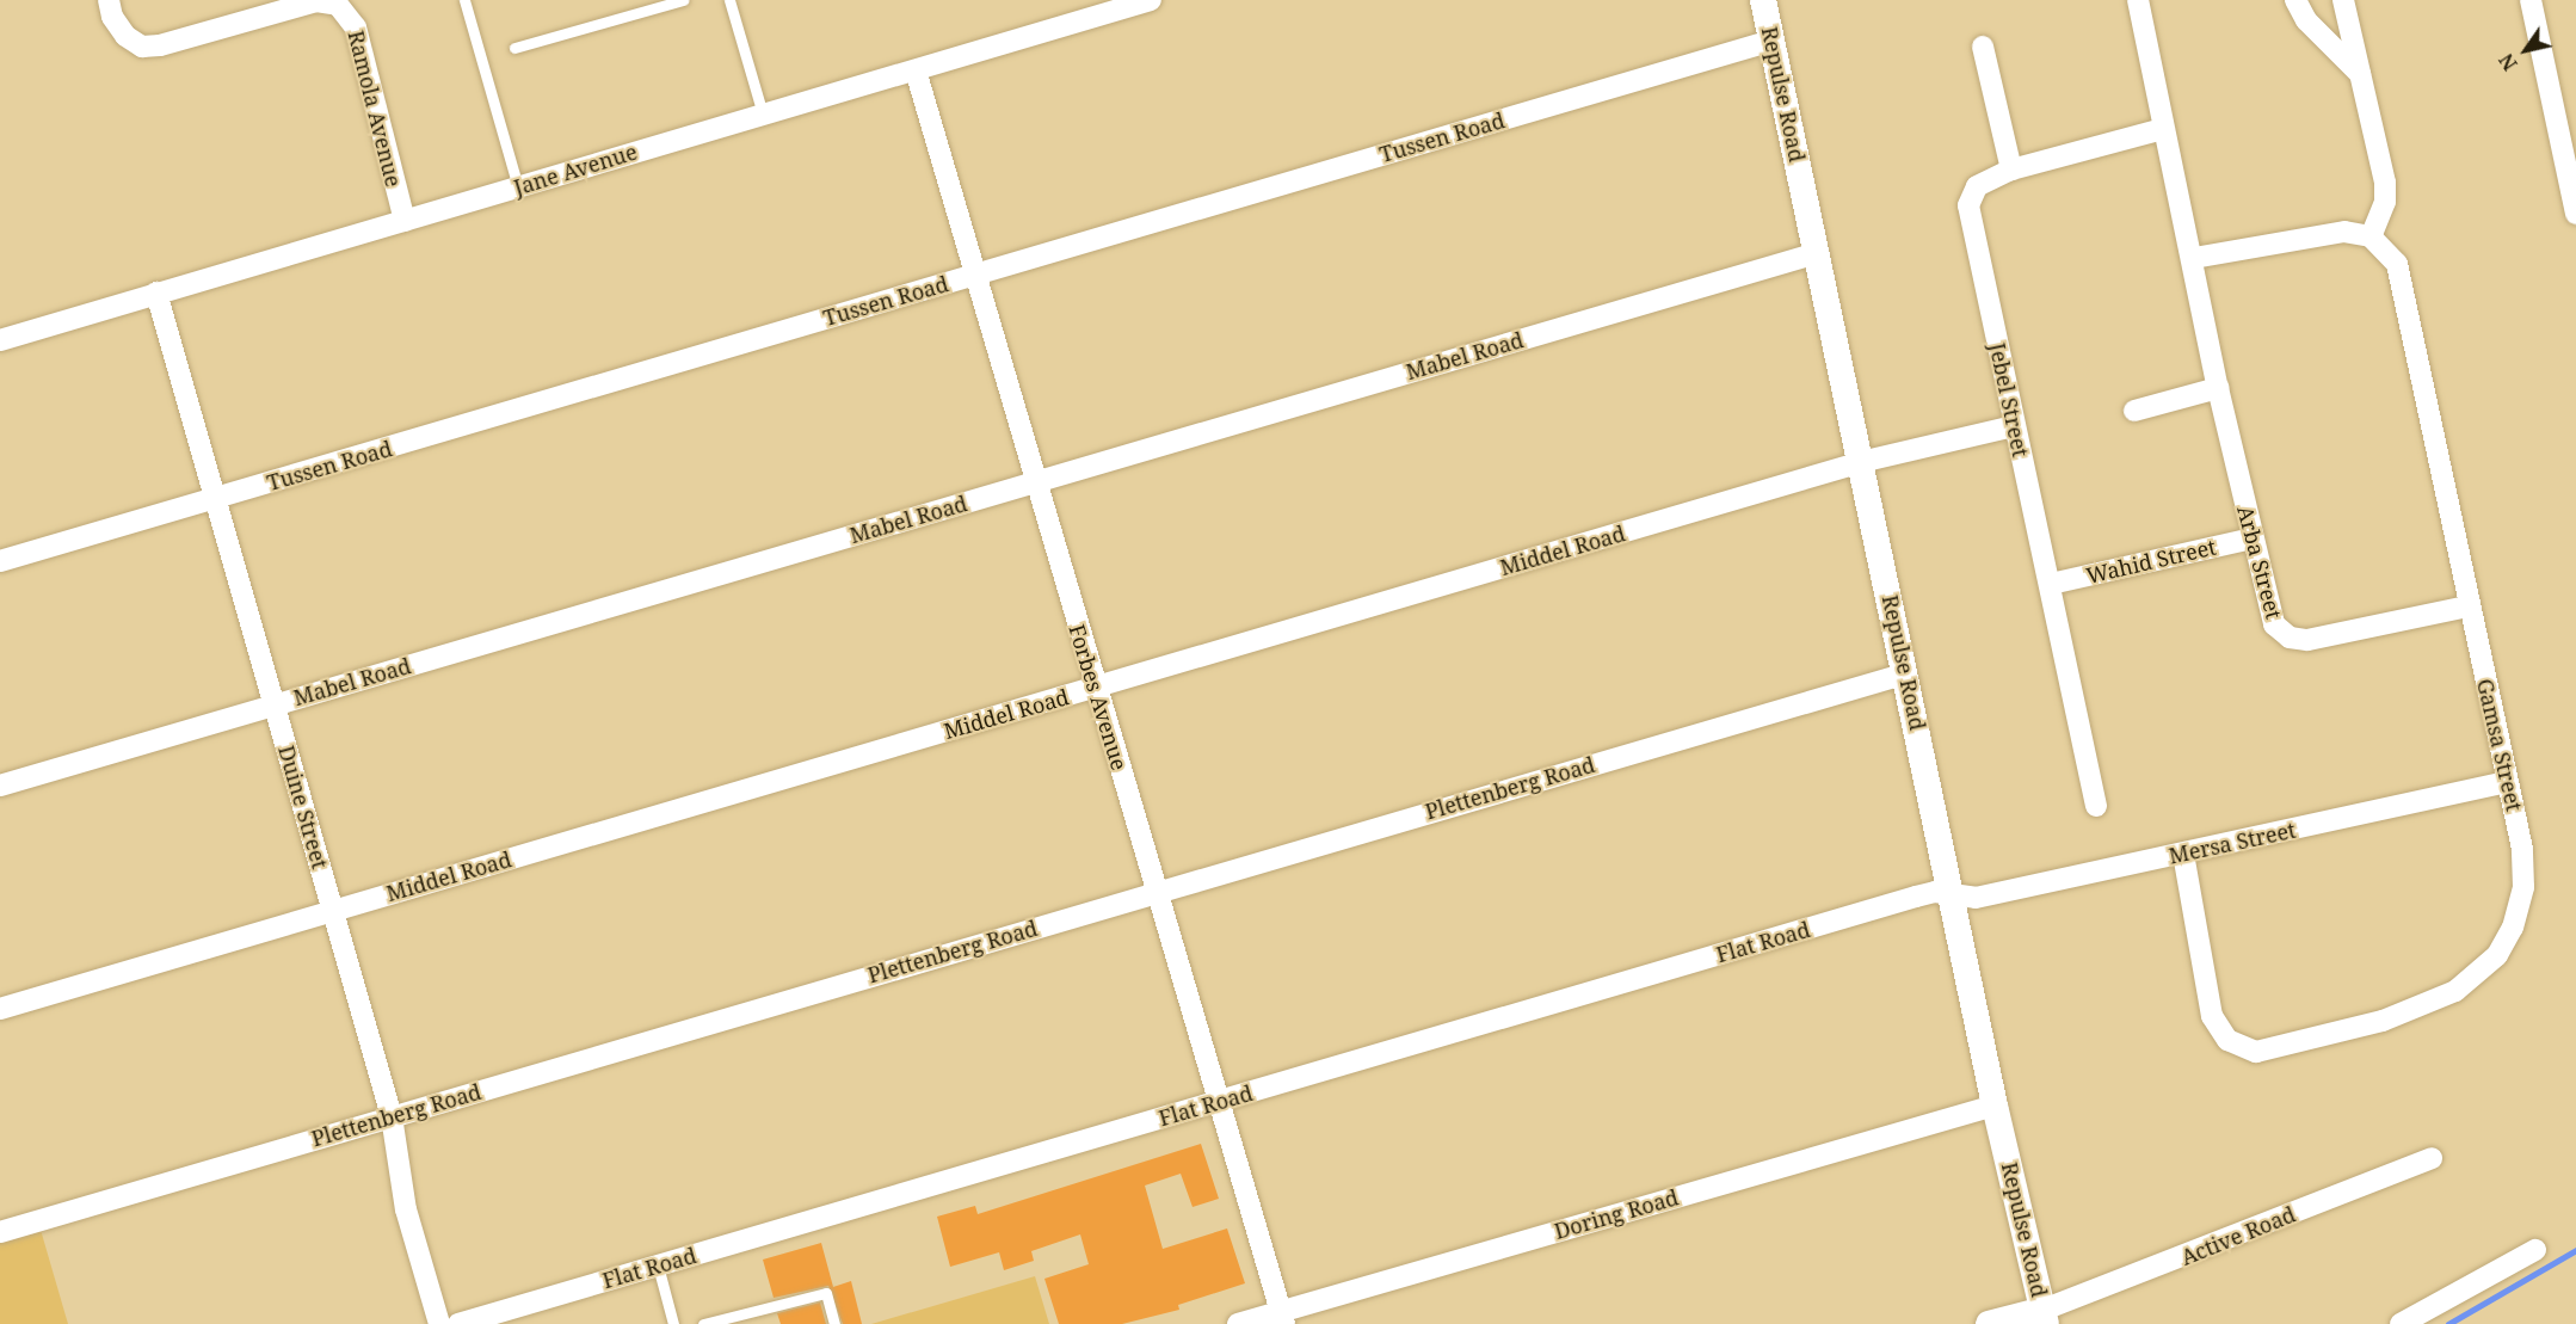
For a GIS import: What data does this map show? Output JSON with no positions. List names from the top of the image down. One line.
{"streets":{"street":["Repulse Road","Ramola Avenue","Tussen Road","Jane Avenue","Mabel Road","Jebel Street","Middel Road","Wahid Street","Arba Street","Forbes Avenue","Gamsa Street","Plettenberg Road","Duine Street","Mersa Street","Flat Road","Doring Road","Active Road"]},"crossings":[["Repulse Road","Tussen Road"],["Repulse Road","Mabel Road"],["Repulse Road","Middel Road"],["Repulse Road","Plettenberg Road"],["Repulse Road","Mersa Street"],["Repulse Road","Flat Road"],["Repulse Road","Doring Road"],["Repulse Road","Active Road"],["Ramola Avenue","Jane Avenue"],["Tussen Road","Forbes Avenue"],["Tussen Road","Duine Street"],["Jane Avenue","Forbes Avenue"],["Jane Avenue","Duine Street"],["Mabel Road","Forbes Avenue"],["Mabel Road","Duine Street"],["Jebel Street","Middel Road"],["Jebel Street","Wahid Street"],["Jebel Street","Arba Street"],["Middel Road","Forbes Avenue"],["Middel Road","Duine Street"],["Wahid Street","Arba Street"],["Arba Street","Gamsa Street"],["Forbes Avenue","Plettenberg Road"],["Forbes Avenue","Flat Road"],["Forbes Avenue","Doring Road"],["Gamsa Street","Mersa Street"],["Plettenberg Road","Duine Street"],["Mersa Street","Flat Road"]],"north":"bottom left"}
